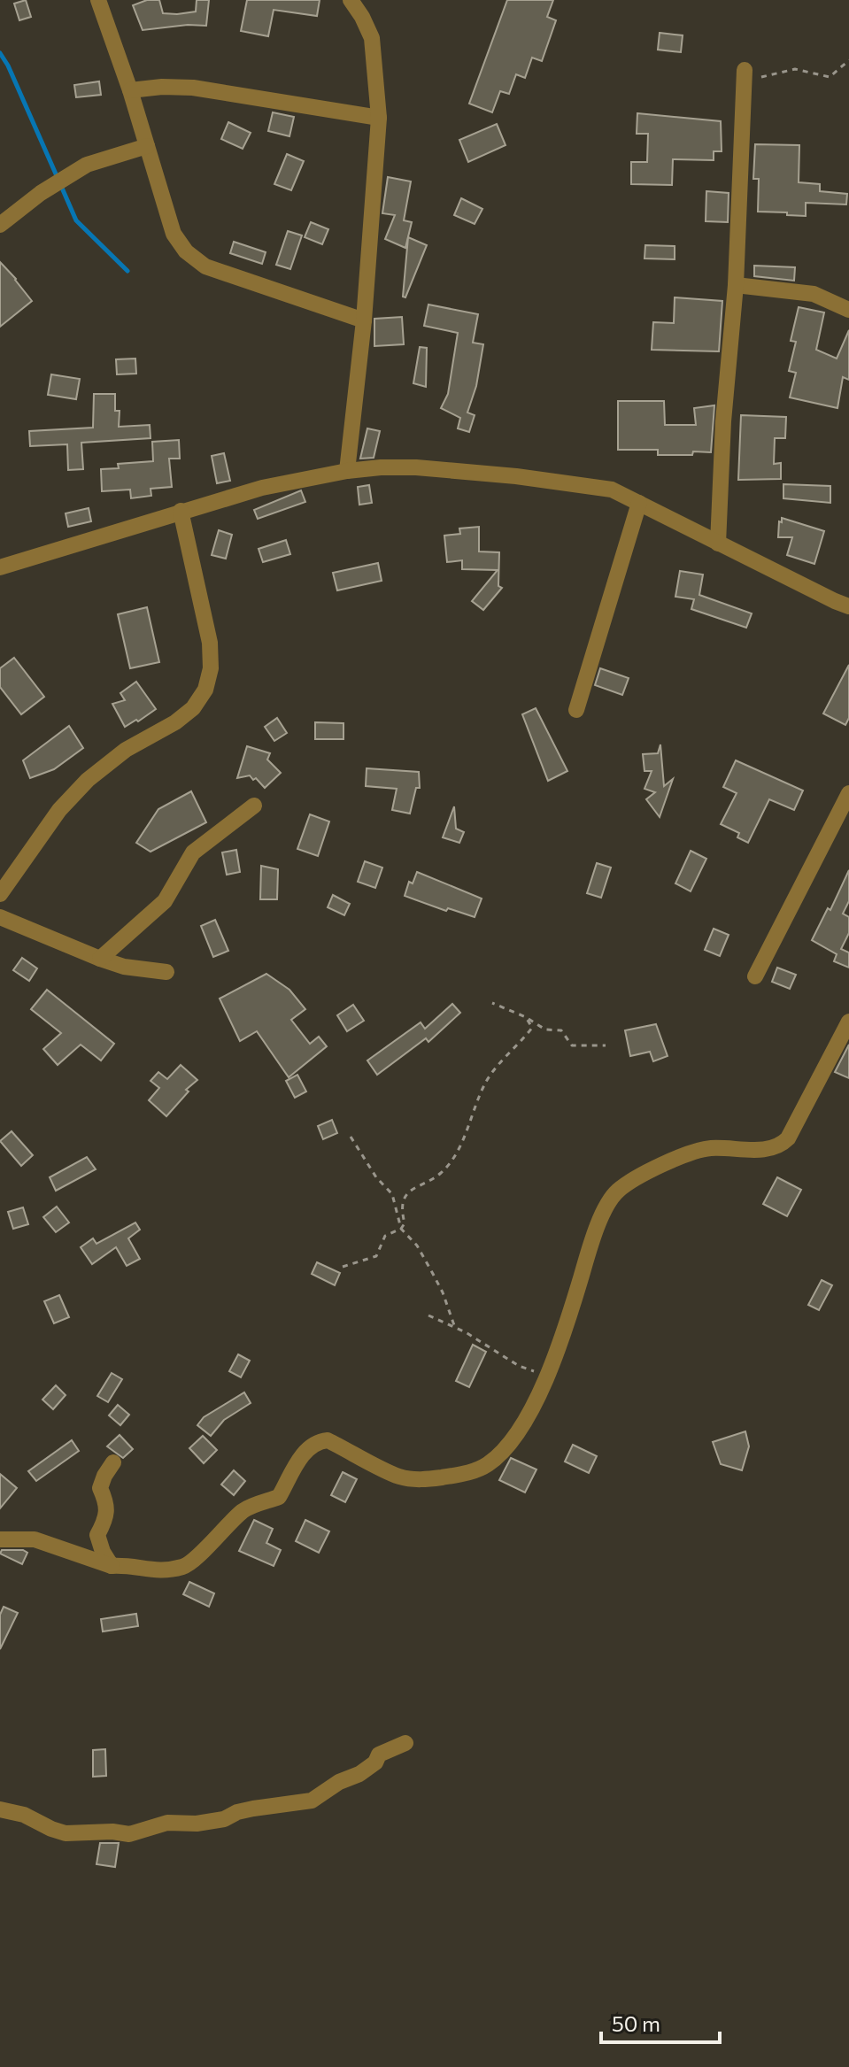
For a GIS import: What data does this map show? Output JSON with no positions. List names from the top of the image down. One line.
{"scale_bar":"50 m"}
